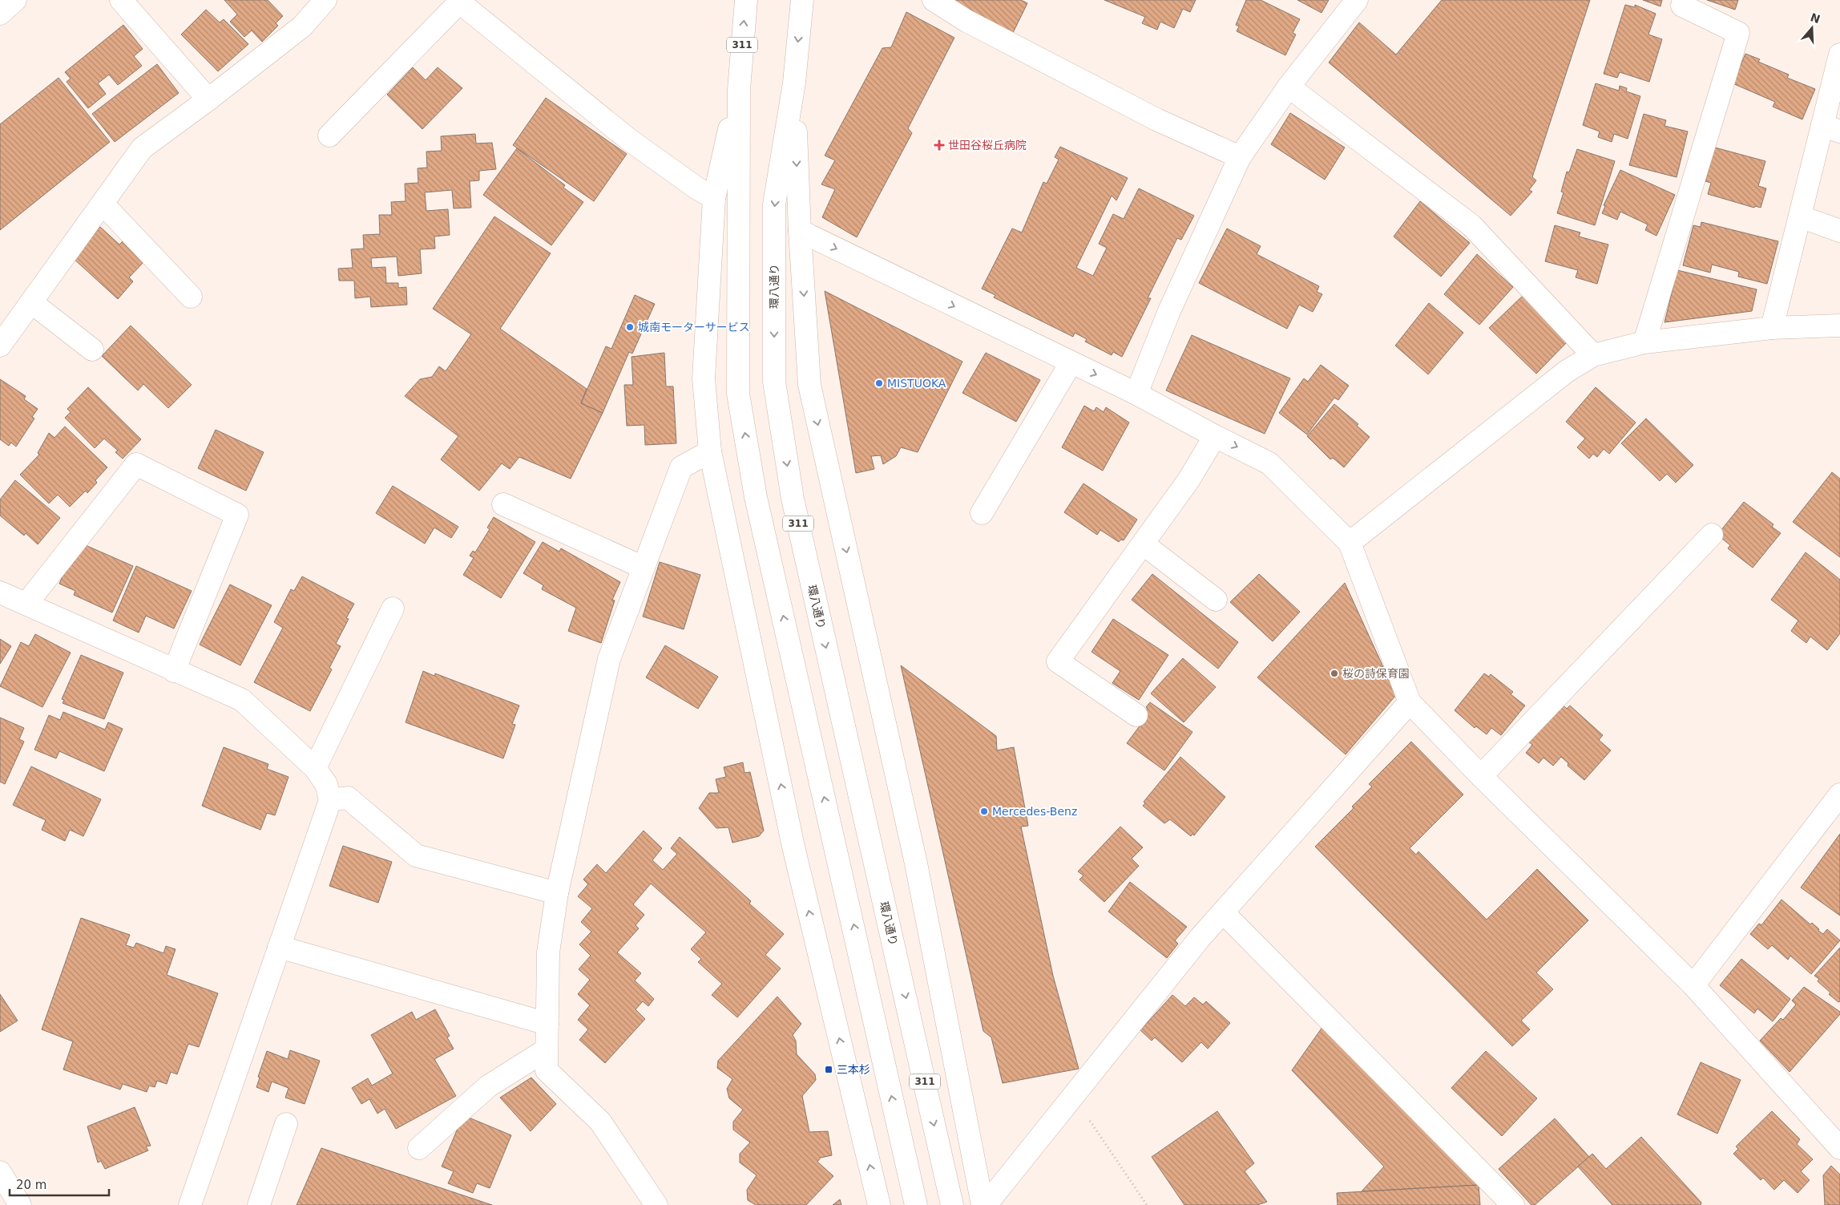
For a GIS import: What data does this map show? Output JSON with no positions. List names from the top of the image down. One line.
{"streets":{"street":["311","環八通り"]},"places":{"health":["世田谷桜丘病院"],"other":["城南モーターサービス","MISTUOKA","桜の詩保育園","Mercedes-Benz"],"transit":["三本杉"]},"scale_bar":"20 m","north":"top"}
